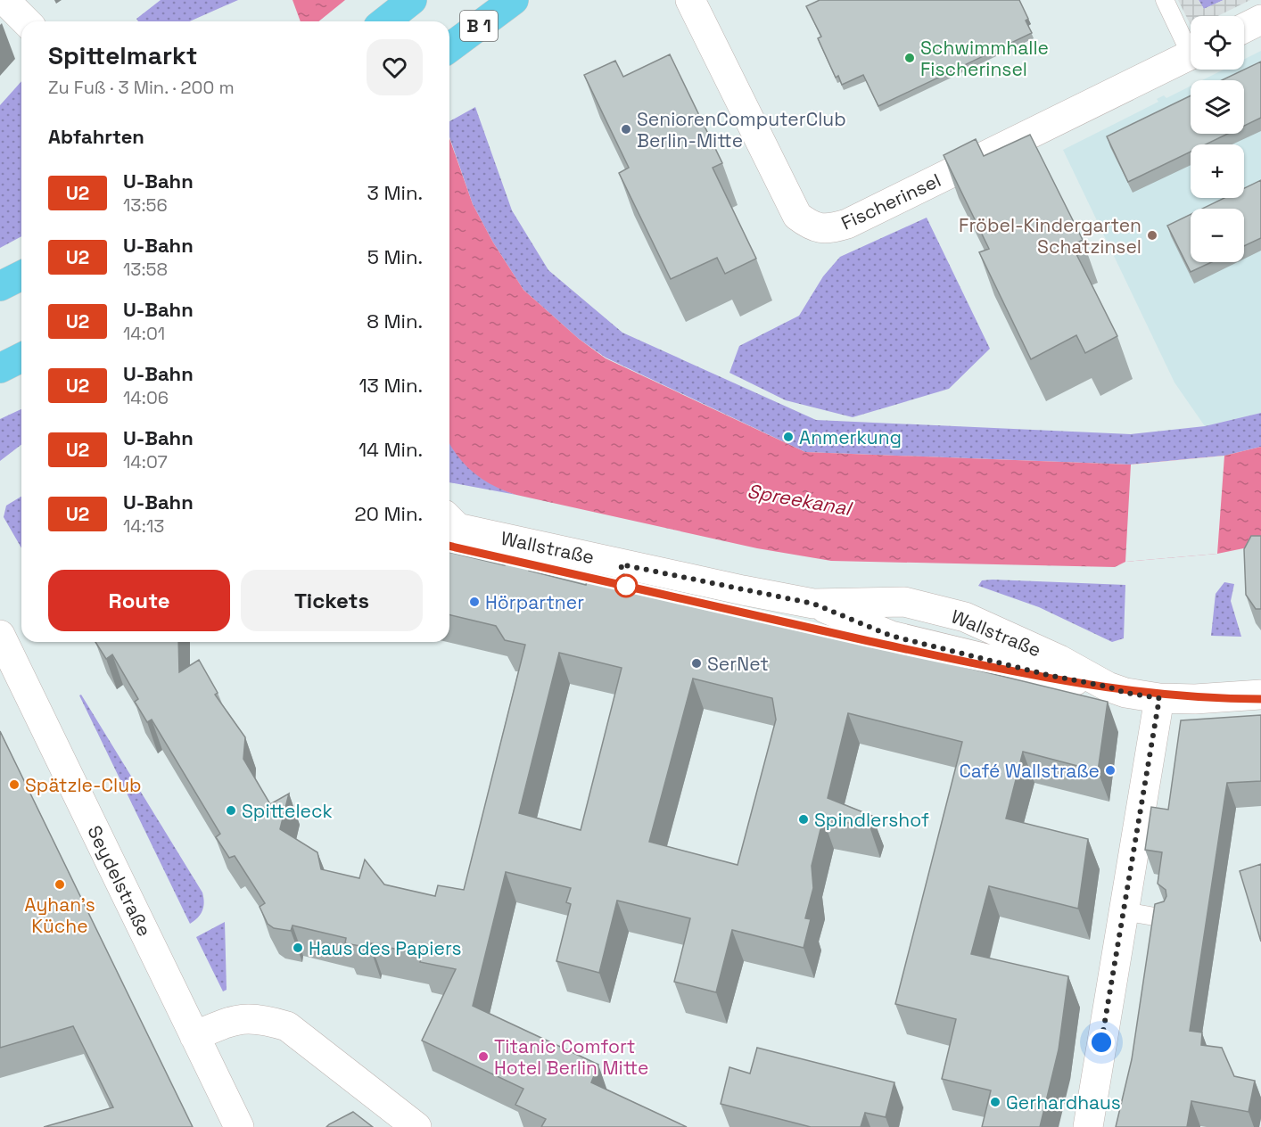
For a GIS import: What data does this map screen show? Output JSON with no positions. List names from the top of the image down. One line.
{"streets":{"main road":["B 1"],"street":["Fischerinsel","Wallstraße","Seydelstraße"]},"water":["Spreekanal"],"places":["Schwimmhalle Fischerinsel","SeniorenComputerClub Berlin-Mitte","Fröbel-Kindergarten Schatzinsel","Anmerkung","Hörpartner","SerNet","Café Wallstraße","Spätzle-Club","Spitteleck","Spindlershof","Ayhan's Küche","Haus des Papiers","Titanic Comfort Hotel Berlin Mitte","Gerhardhaus"],"lines":["metro line U2"],"page":{"map_buttons":["+","−"],"heading":[["Spittelmarkt","Zu Fuß · 3 Min. · 200 m"],"Abfahrten"],"list":[{"mark":"U2","name":"U-Bahn","note":"13:56","value":"3 Min."},{"mark":"U2","name":"U-Bahn","note":"13:58","value":"5 Min."},{"mark":"U2","name":"U-Bahn","note":"14:01","value":"8 Min."},{"mark":"U2","name":"U-Bahn","note":"14:06","value":"13 Min."},{"mark":"U2","name":"U-Bahn","note":"14:07","value":"14 Min."},{"mark":"U2","name":"U-Bahn","note":"14:13","value":"20 Min."}],"buttons":["Route","Tickets"]}}
